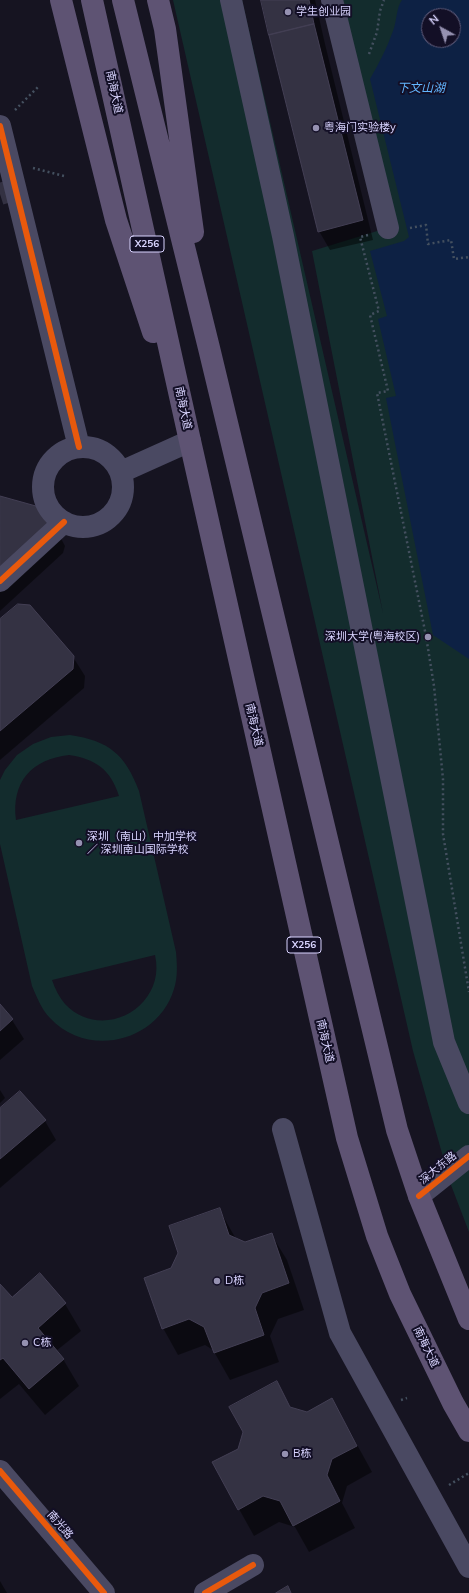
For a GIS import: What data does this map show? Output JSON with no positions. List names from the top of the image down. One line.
{"streets":{"main road":["南海大道","X256"],"street":["深大东路","南光路"]},"water":["下文山湖"],"places":["学生创业园","粤海门实验楼y","深圳大学(粤海校区)","深圳（南山）中加学校 ／ 深圳南山国际学校","D栋","C栋","B栋"],"north":"top left"}
